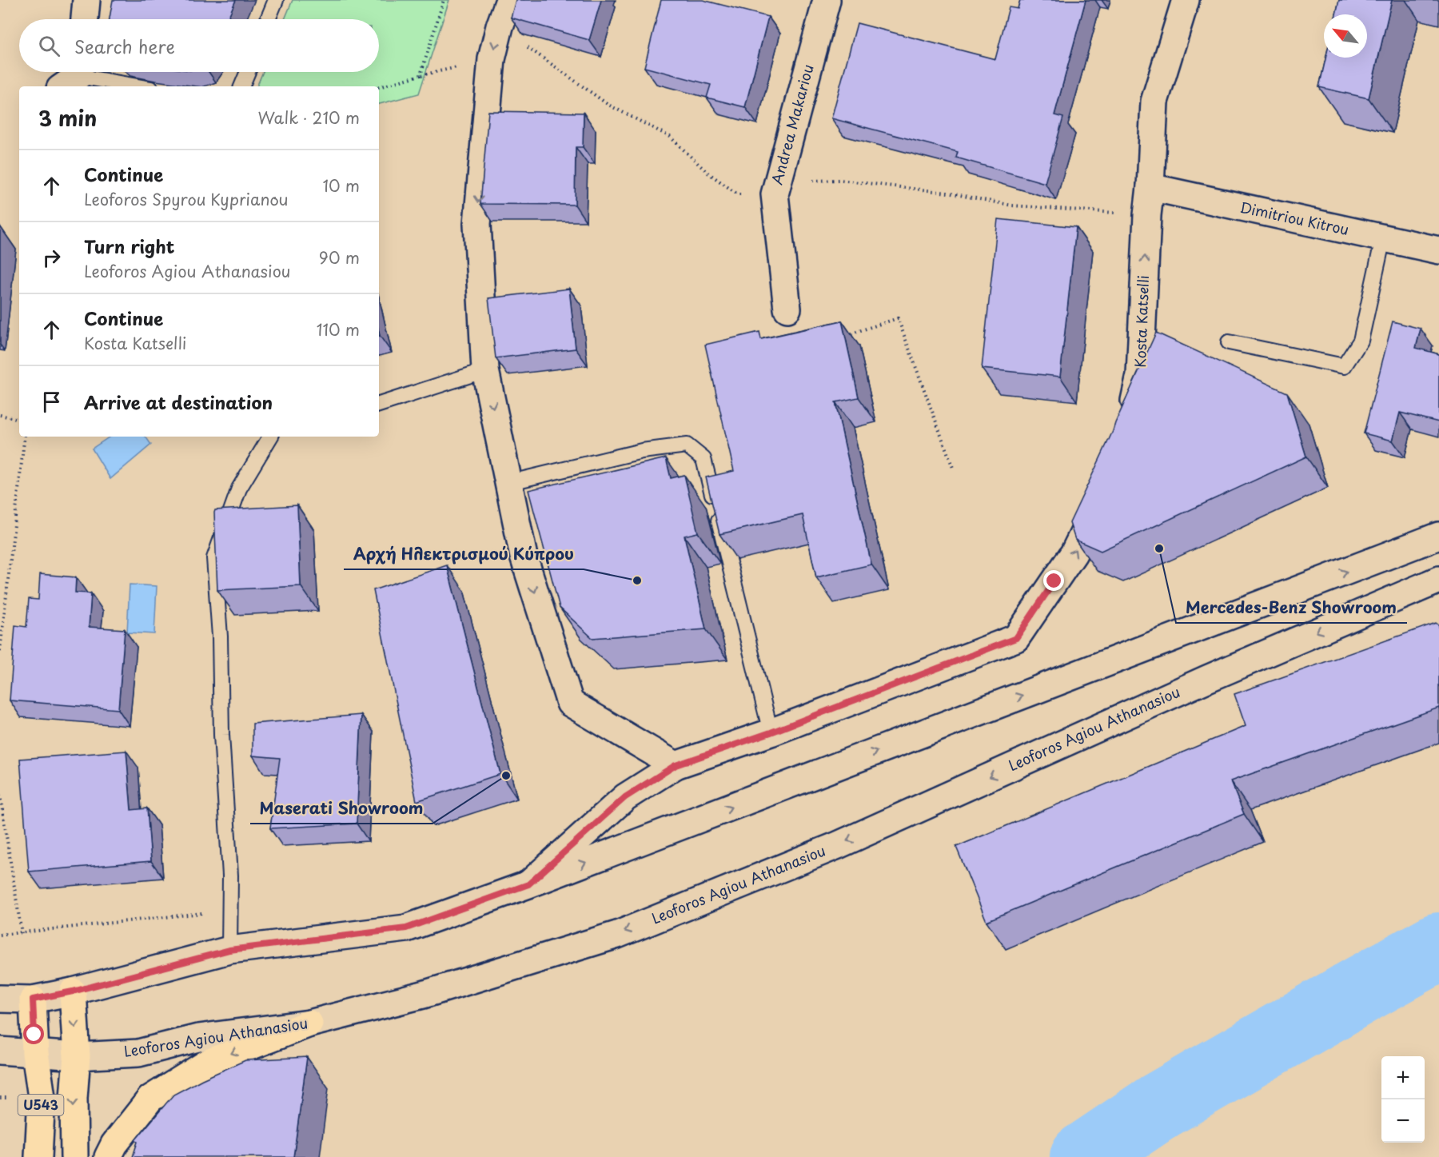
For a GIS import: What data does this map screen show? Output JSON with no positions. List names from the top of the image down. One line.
{"streets":{"main road":["Andrea Makariou","Dimitriou Kitrou","Kosta Katselli","Leoforos Agiou Athanasiou","U543"]},"crossings":[["Dimitriou Kitrou","Kosta Katselli"],["Leoforos Agiou Athanasiou","U543"]],"one_way":["Kosta Katselli"],"places":["Mercedes-Benz Showroom","Αρχή Ηλεκτρισμού Κύπρου","Maserati Showroom"],"north":"top left","page":{"search":"Search here","heading":["3 min","Walk · 210 m"],"list":[["Continue","Leoforos Spyrou Kyprianou","10 m"],["Turn right","Leoforos Agiou Athanasiou","90 m"],["Continue","Kosta Katselli","110 m"],"Arrive at destination"],"map_buttons":["+","−"]}}
